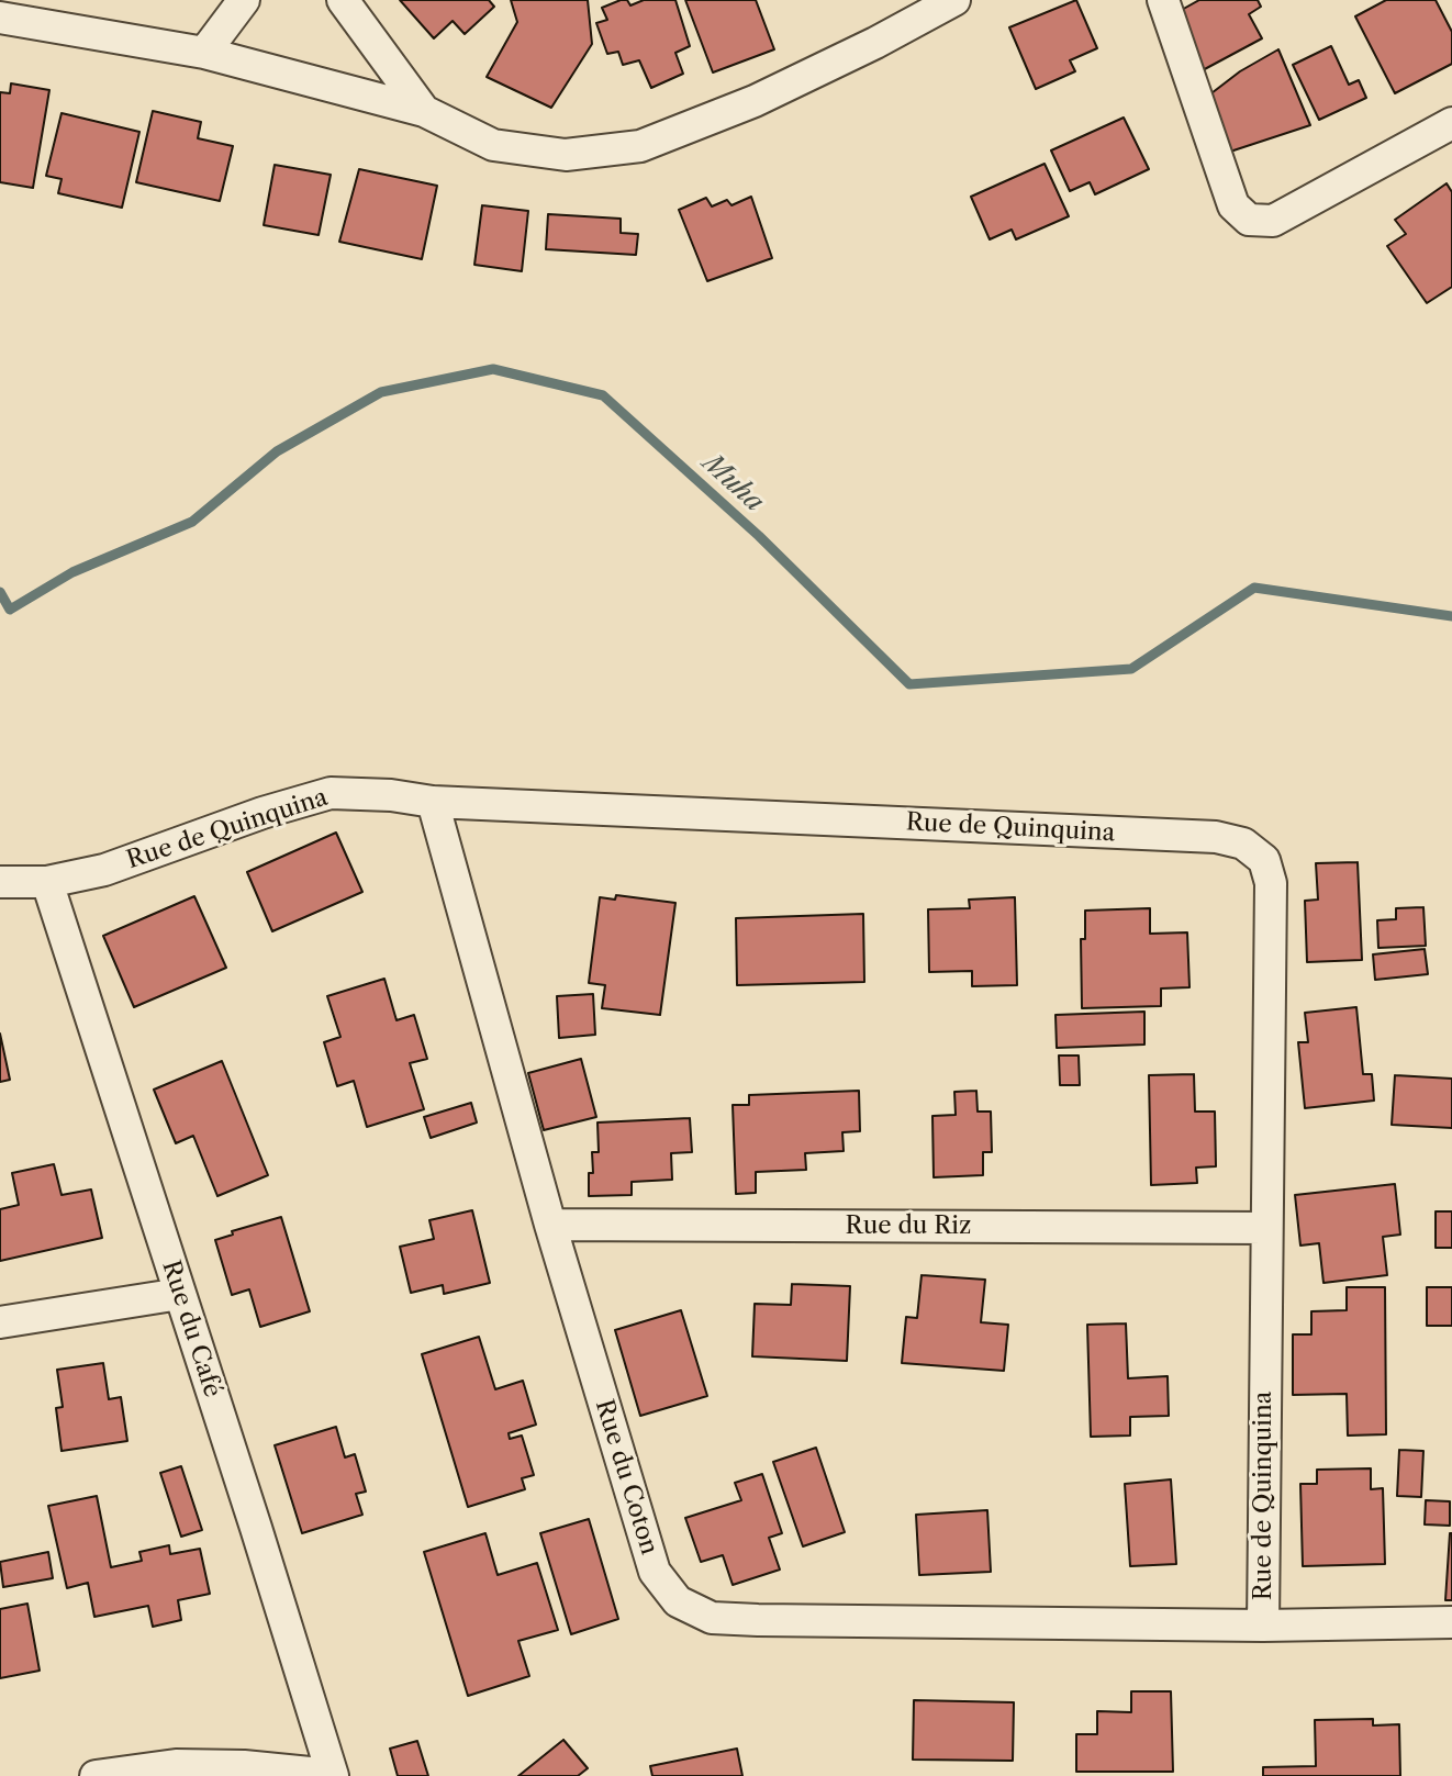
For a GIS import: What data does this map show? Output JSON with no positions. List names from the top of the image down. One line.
{"streets":{"street":["Rue de Quinquina","Rue du Riz","Rue du Café","Rue du Coton"]},"crossings":[["Rue de Quinquina","Rue du Riz"],["Rue de Quinquina","Rue du Café"],["Rue de Quinquina","Rue du Coton"],["Rue du Riz","Rue du Coton"]],"water":["Muha"]}
